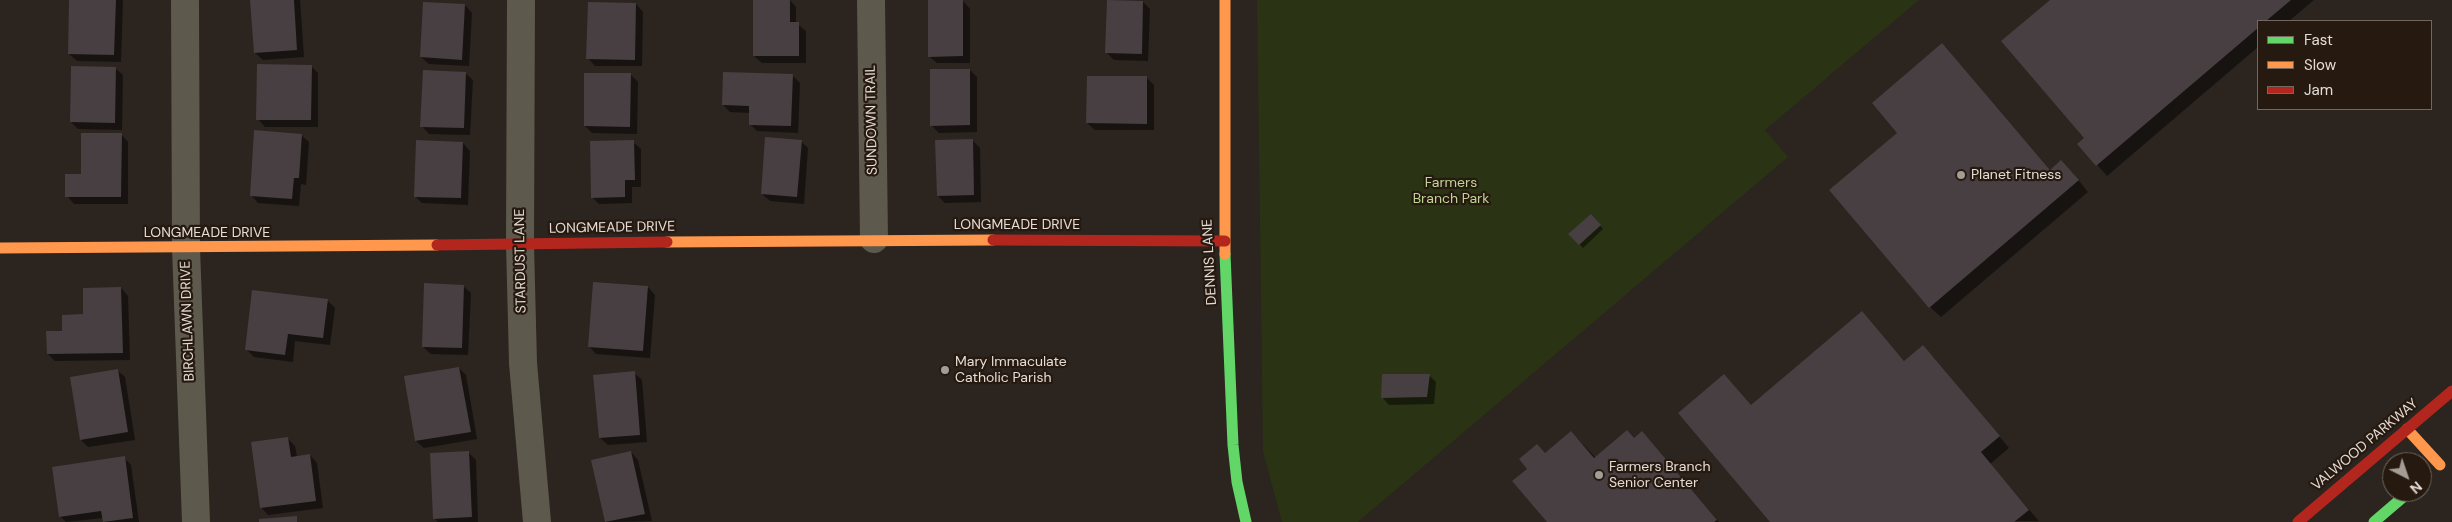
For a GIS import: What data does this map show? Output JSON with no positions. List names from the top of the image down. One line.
{"streets":{"street":["SUNDOWN TRAIL","LONGMEADE DRIVE","STARDUST LANE","DENNIS LANE","BIRCHLAWN DRIVE","VALWOOD PARKWAY"]},"crossings":[["SUNDOWN TRAIL","LONGMEADE DRIVE"],["LONGMEADE DRIVE","STARDUST LANE"],["LONGMEADE DRIVE","DENNIS LANE"],["LONGMEADE DRIVE","BIRCHLAWN DRIVE"]],"parks":["Farmers Branch Park"],"places":["Planet Fitness","Mary Immaculate Catholic Parish","Farmers Branch Senior Center"],"legend":["Fast","Slow","Jam"],"north":"bottom right"}
